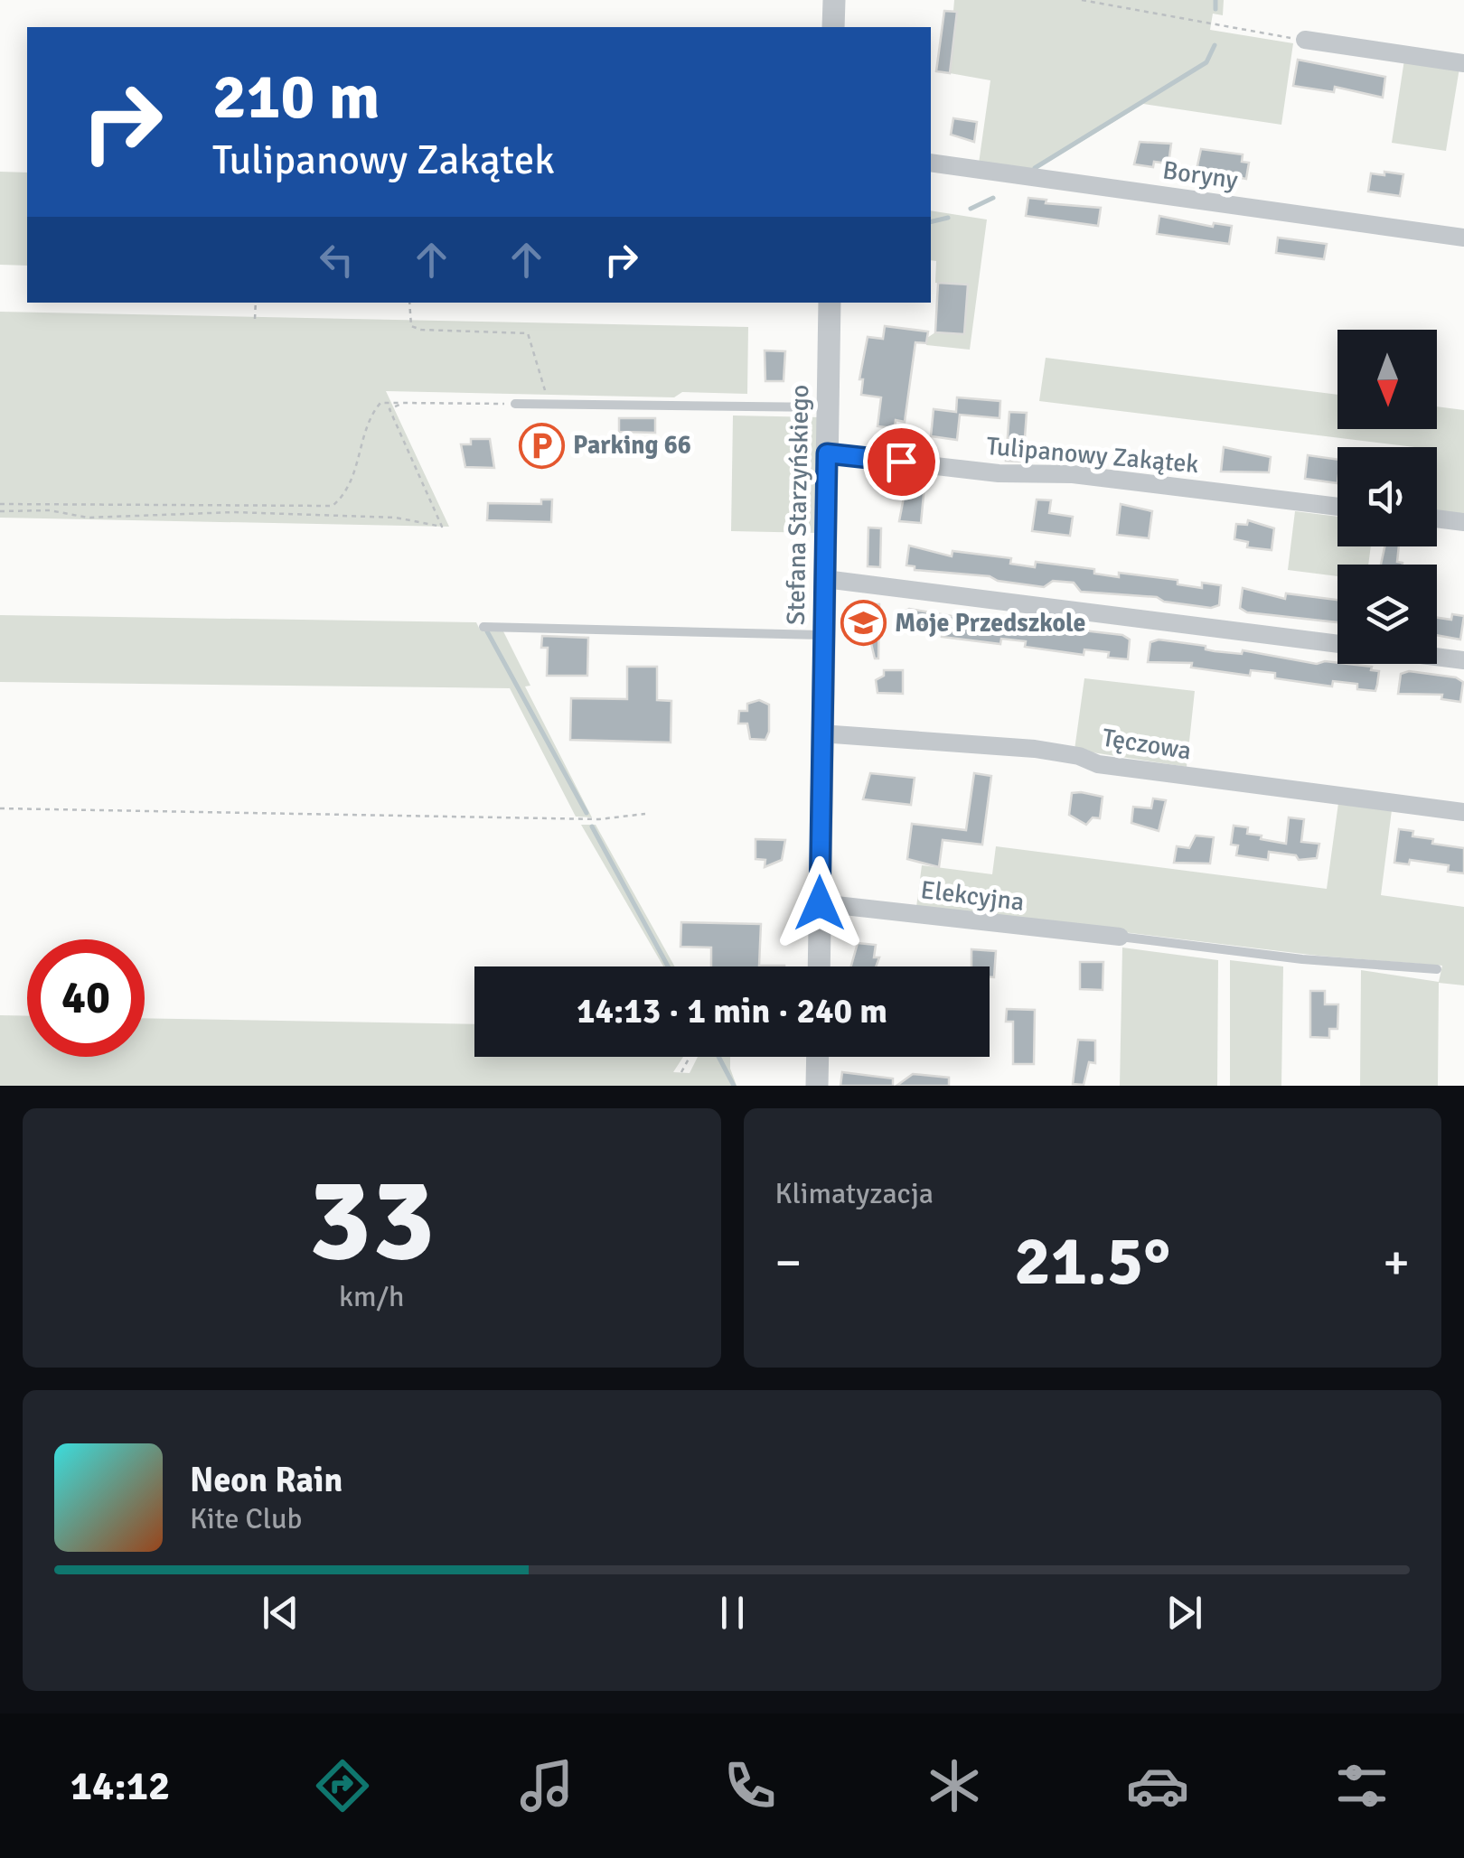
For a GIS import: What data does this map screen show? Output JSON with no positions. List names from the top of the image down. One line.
{"streets":{"street":["Boryny","Tulipanowy Zakątek","Stefana Starzyńskiego","Tęczowa","Elekcyjna"]},"crossings":[["Tulipanowy Zakątek","Stefana Starzyńskiego"],["Stefana Starzyńskiego","Tęczowa"],["Stefana Starzyńskiego","Elekcyjna"]],"places":{"parking":["Parking 66"],"school or university":["Moje Przedszkole"]},"north":"bottom","page":{"turn":["210 m","Tulipanowy Zakątek"],"limit":"40","trip":"14:13 · 1 min · 240 m","tile":[["33","km/h"],"Klimatyzacja"],"heat":["−","21.5°","+"],"song":["Neon Rain","Kite Club"],"tabs":"14:12"}}
